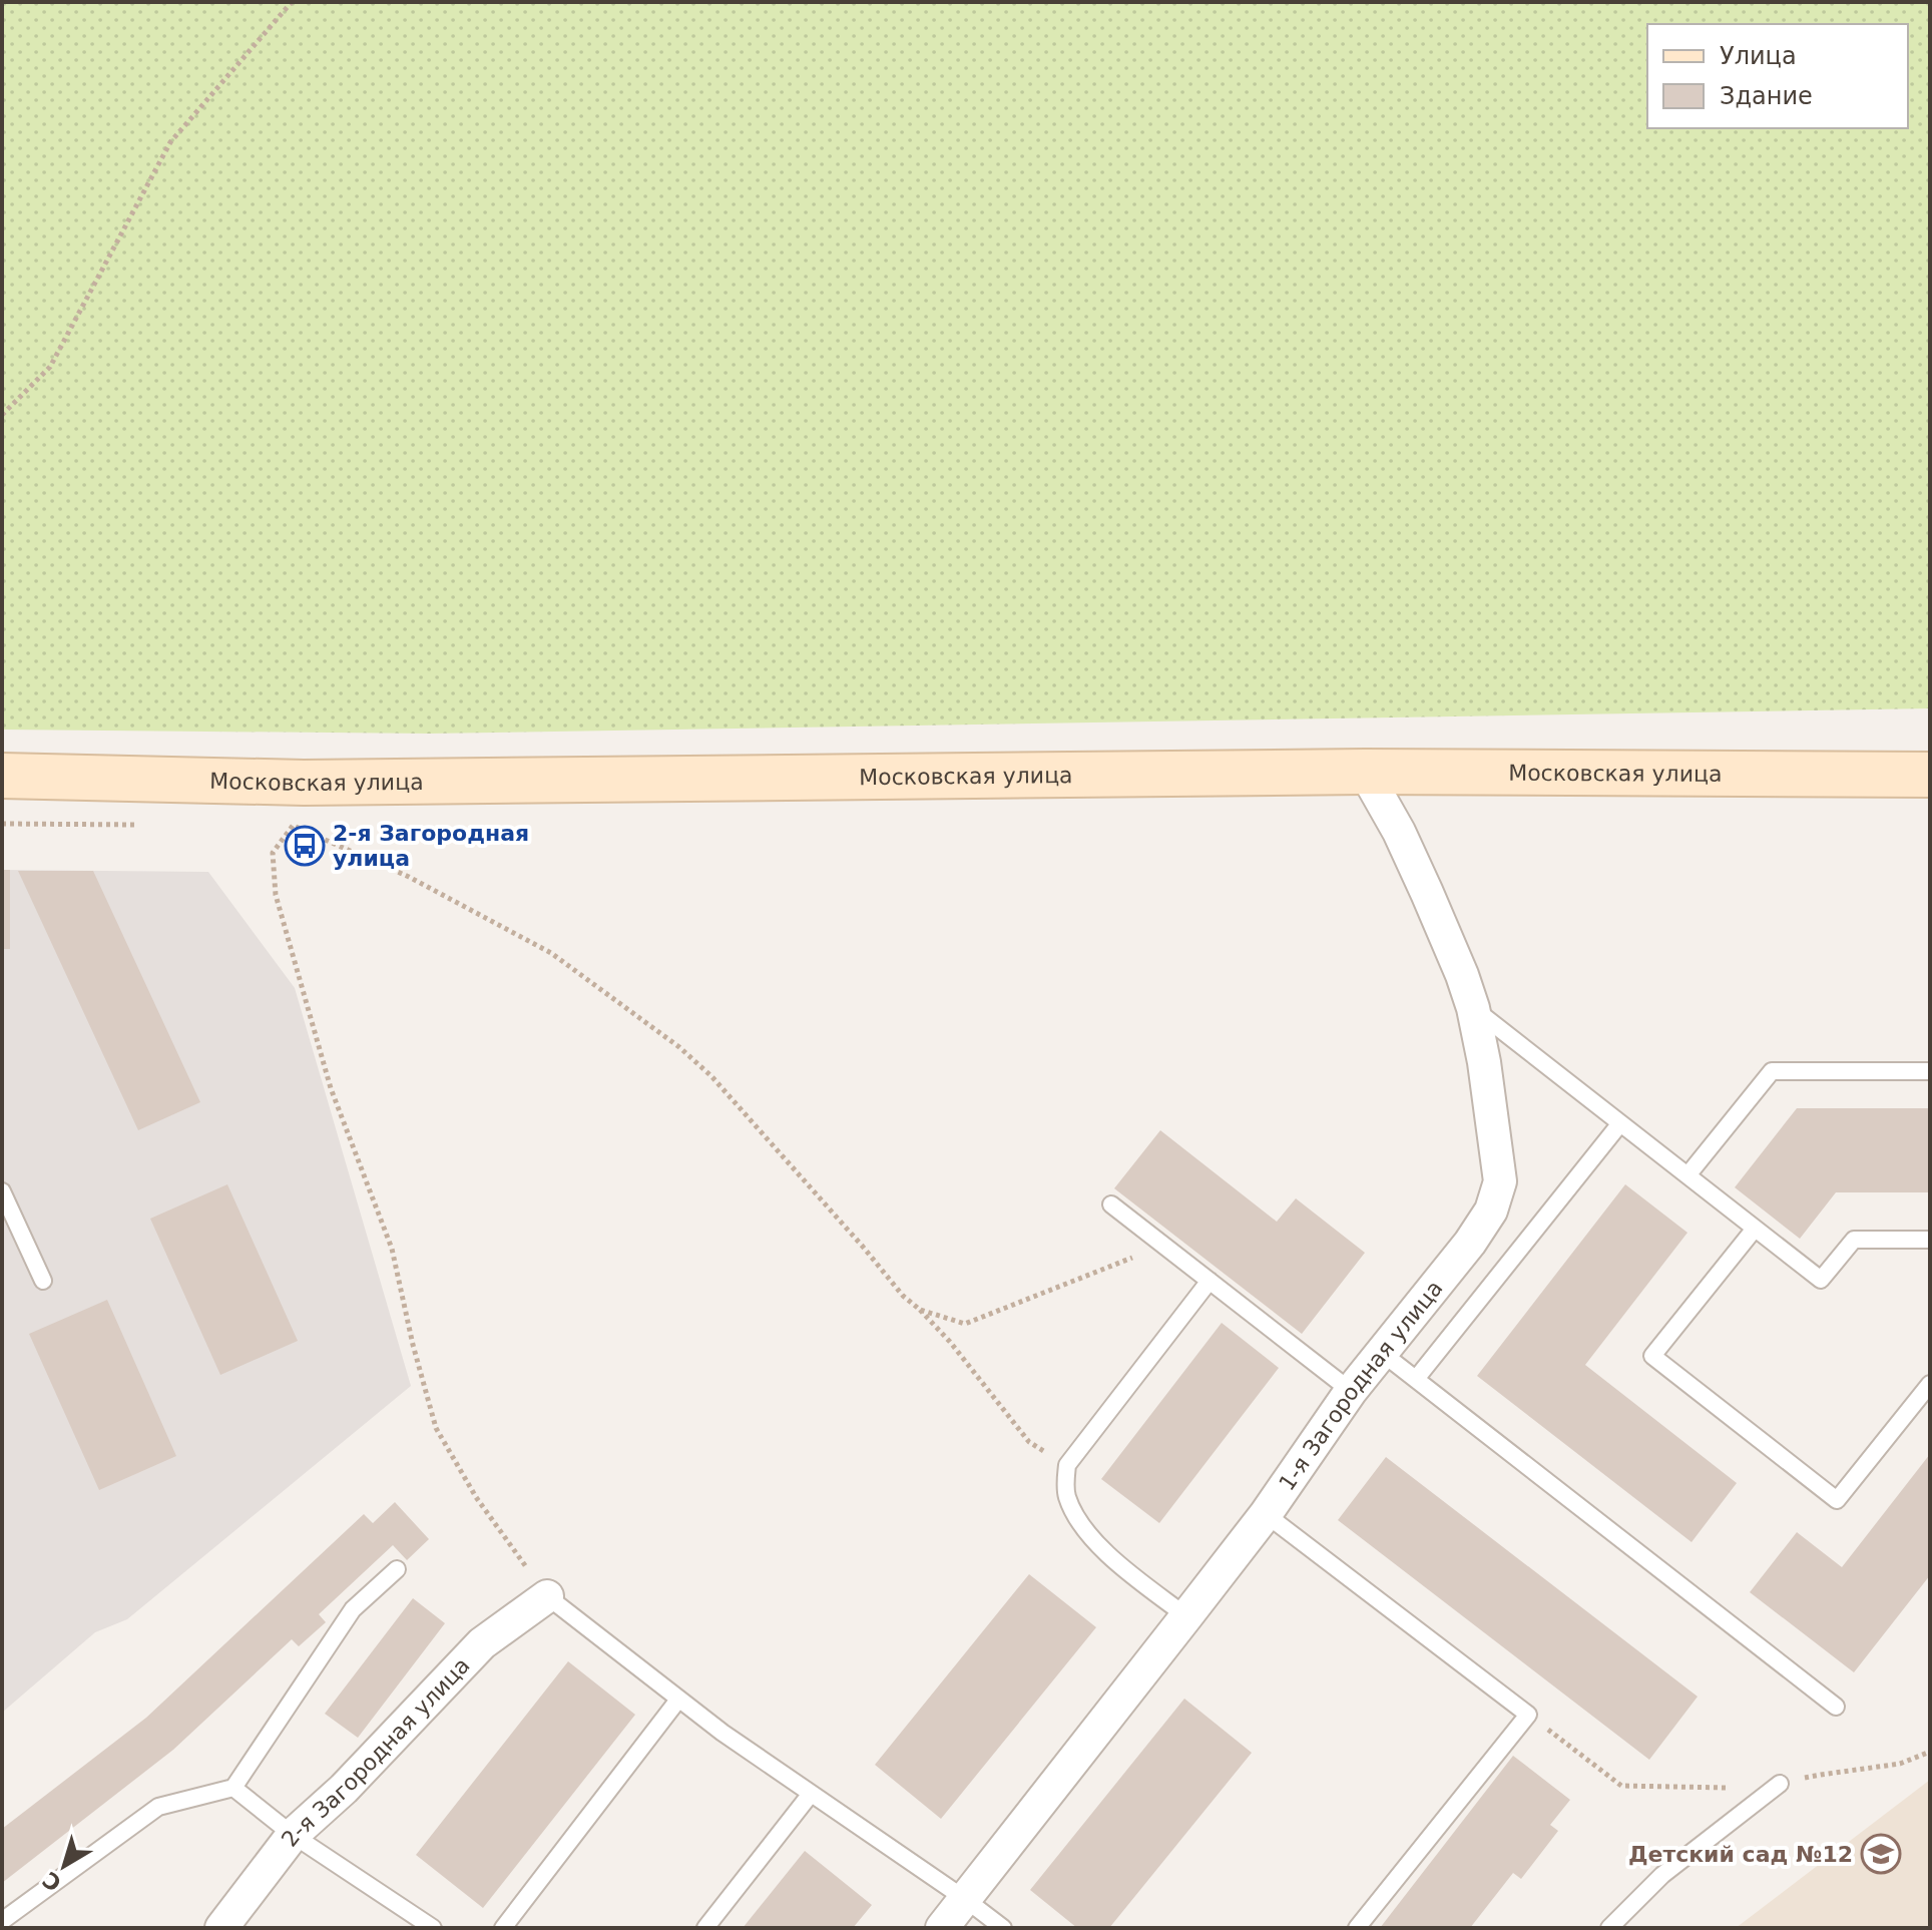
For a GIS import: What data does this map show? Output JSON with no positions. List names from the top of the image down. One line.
{"streets":{"main road":["Московская улица"],"street":["1-я Загородная улица","2-я Загородная улица"]},"crossings":[["Московская улица","1-я Загородная улица"]],"places":{"bus stop":["2-я Загородная улица"],"school or university":["Детский сад №12"]},"legend":["Улица","Здание"],"north":"bottom left"}
